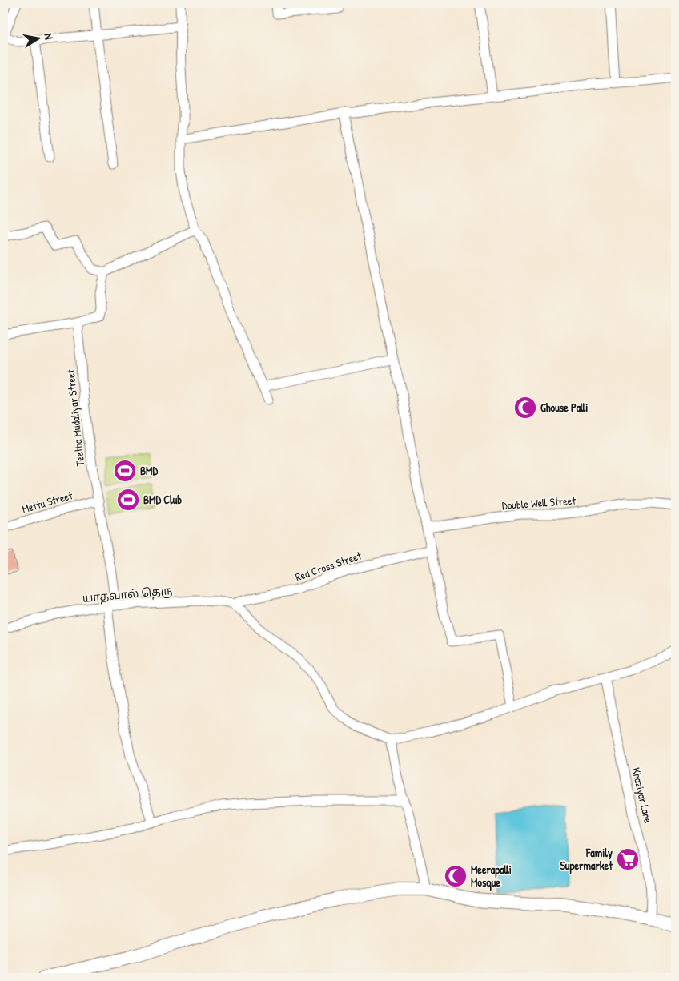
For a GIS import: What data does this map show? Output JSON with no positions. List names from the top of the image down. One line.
{"streets":{"street":["Teetha Mudaliyar Street","Mettu Street","Double Well Street","Red Cross Street","யாதவால் தெரு","Khaziyar Lane"]},"crossings":[["Teetha Mudaliyar Street","Mettu Street"],["Teetha Mudaliyar Street","யாதவால் தெரு"],["Red Cross Street","யாதவால் தெரு"]],"places":{"mosque":["Ghouse Palli","Meerapalli Mosque"],"sports":["BMD","BMD Club"],"supermarket":["Family Supermarket"]},"north":"right"}
